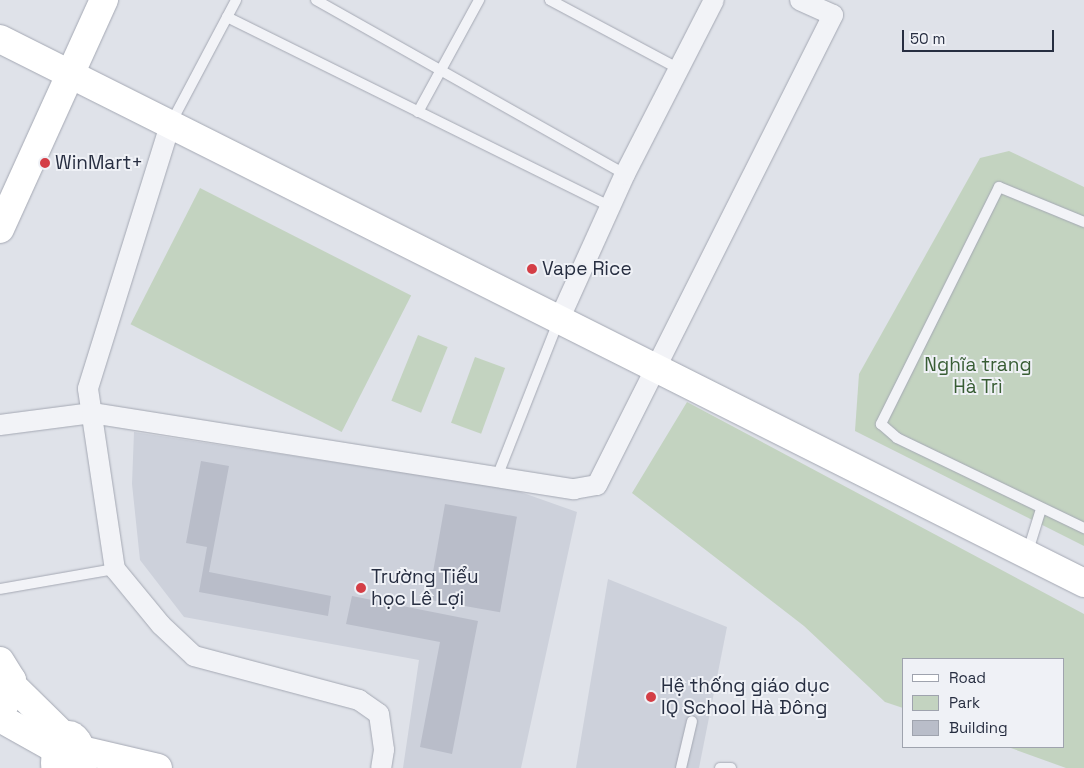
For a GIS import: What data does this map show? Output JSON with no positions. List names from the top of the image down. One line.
{"parks":["Nghĩa trang Hà Trì"],"places":["WinMart+","Vape Rice","Trường Tiểu học Lê Lợi","Hệ thống giáo dục IQ School Hà Đông"],"legend":["Road","Park","Building"],"scale_bar":"50 m"}
